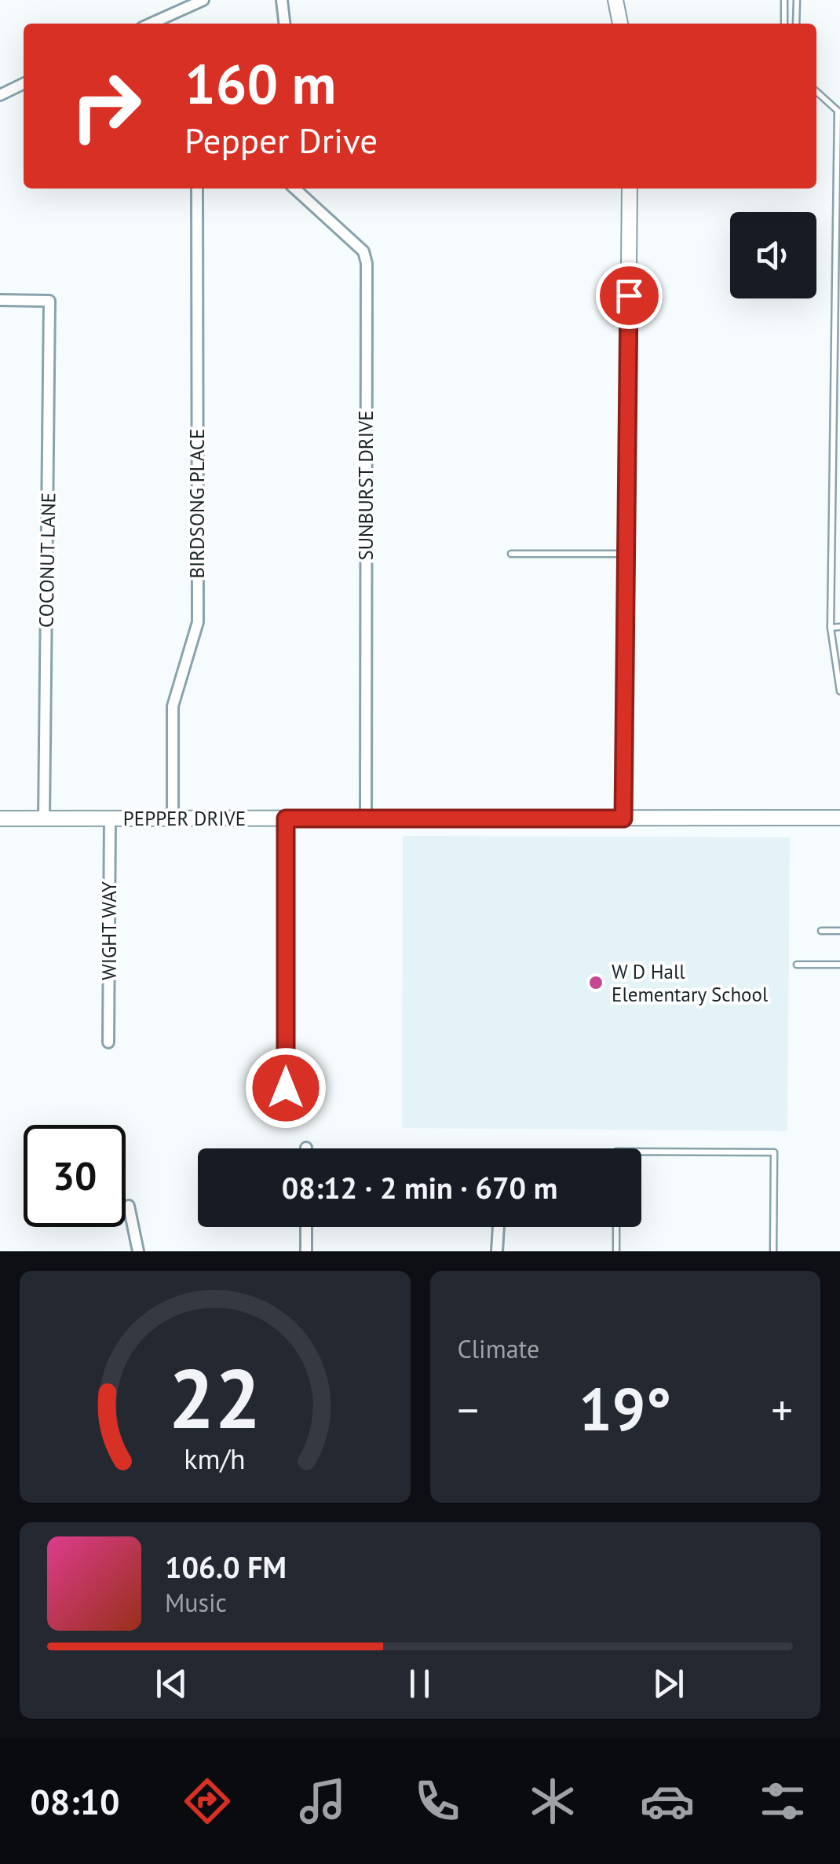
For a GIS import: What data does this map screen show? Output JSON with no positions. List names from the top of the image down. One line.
{"streets":{"street":["SUNBURST DRIVE","BIRDSONG PLACE","COCONUT LANE","PEPPER DRIVE","WIGHT WAY"]},"crossings":[["SUNBURST DRIVE","PEPPER DRIVE"],["BIRDSONG PLACE","PEPPER DRIVE"],["COCONUT LANE","PEPPER DRIVE"],["PEPPER DRIVE","WIGHT WAY"]],"places":["W D Hall Elementary School"],"page":{"turn":["160 m","Pepper Drive"],"limit":"30","trip":"08:12 · 2 min · 670 m","tile":"Climate","heat":["−","19°","+"],"song":["106.0 FM","Music"],"tabs":"08:10","gauge":["22","km/h"]}}
